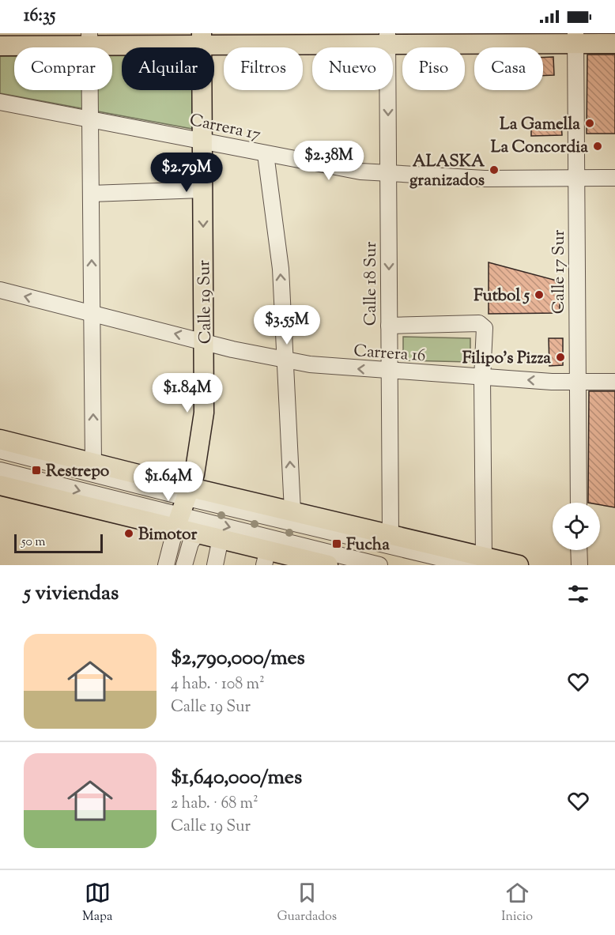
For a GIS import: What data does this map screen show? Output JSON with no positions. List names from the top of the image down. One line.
{"streets":{"main road":["Calle 19 Sur"],"street":["Carrera 17","Calle 17 Sur","Calle 18 Sur","Carrera 16"]},"crossings":[["Carrera 17","Calle 17 Sur"],["Carrera 17","Calle 18 Sur"],["Carrera 17","Calle 19 Sur"],["Calle 17 Sur","Carrera 16"],["Calle 18 Sur","Carrera 16"],["Calle 19 Sur","Carrera 16"]],"one_way":["Carrera 16"],"places":{"other":["La Gamella","La Concordia","ALASKA granizados","Futbol 5","Filipo's Pizza","Bimotor"],"transit":["Restrepo","Fucha"]},"scale_bar":"50 m","page":{"status":"16:35","chip":["Comprar","Alquilar","Filtros","Nuevo","Piso","Casa"],"price":["$2.38M","$2.79M","$3.55M","$1.84M","$1.64M"],"scale":"50 m","heading":"5 viviendas","list":[{"name":"$2,790,000/mes","note":"4 hab. · 108 m² · Calle 19 Sur"},{"name":"$1,640,000/mes","note":"2 hab. · 68 m² · Calle 19 Sur"}],"tabs":["Mapa","Guardados","Inicio"]}}
